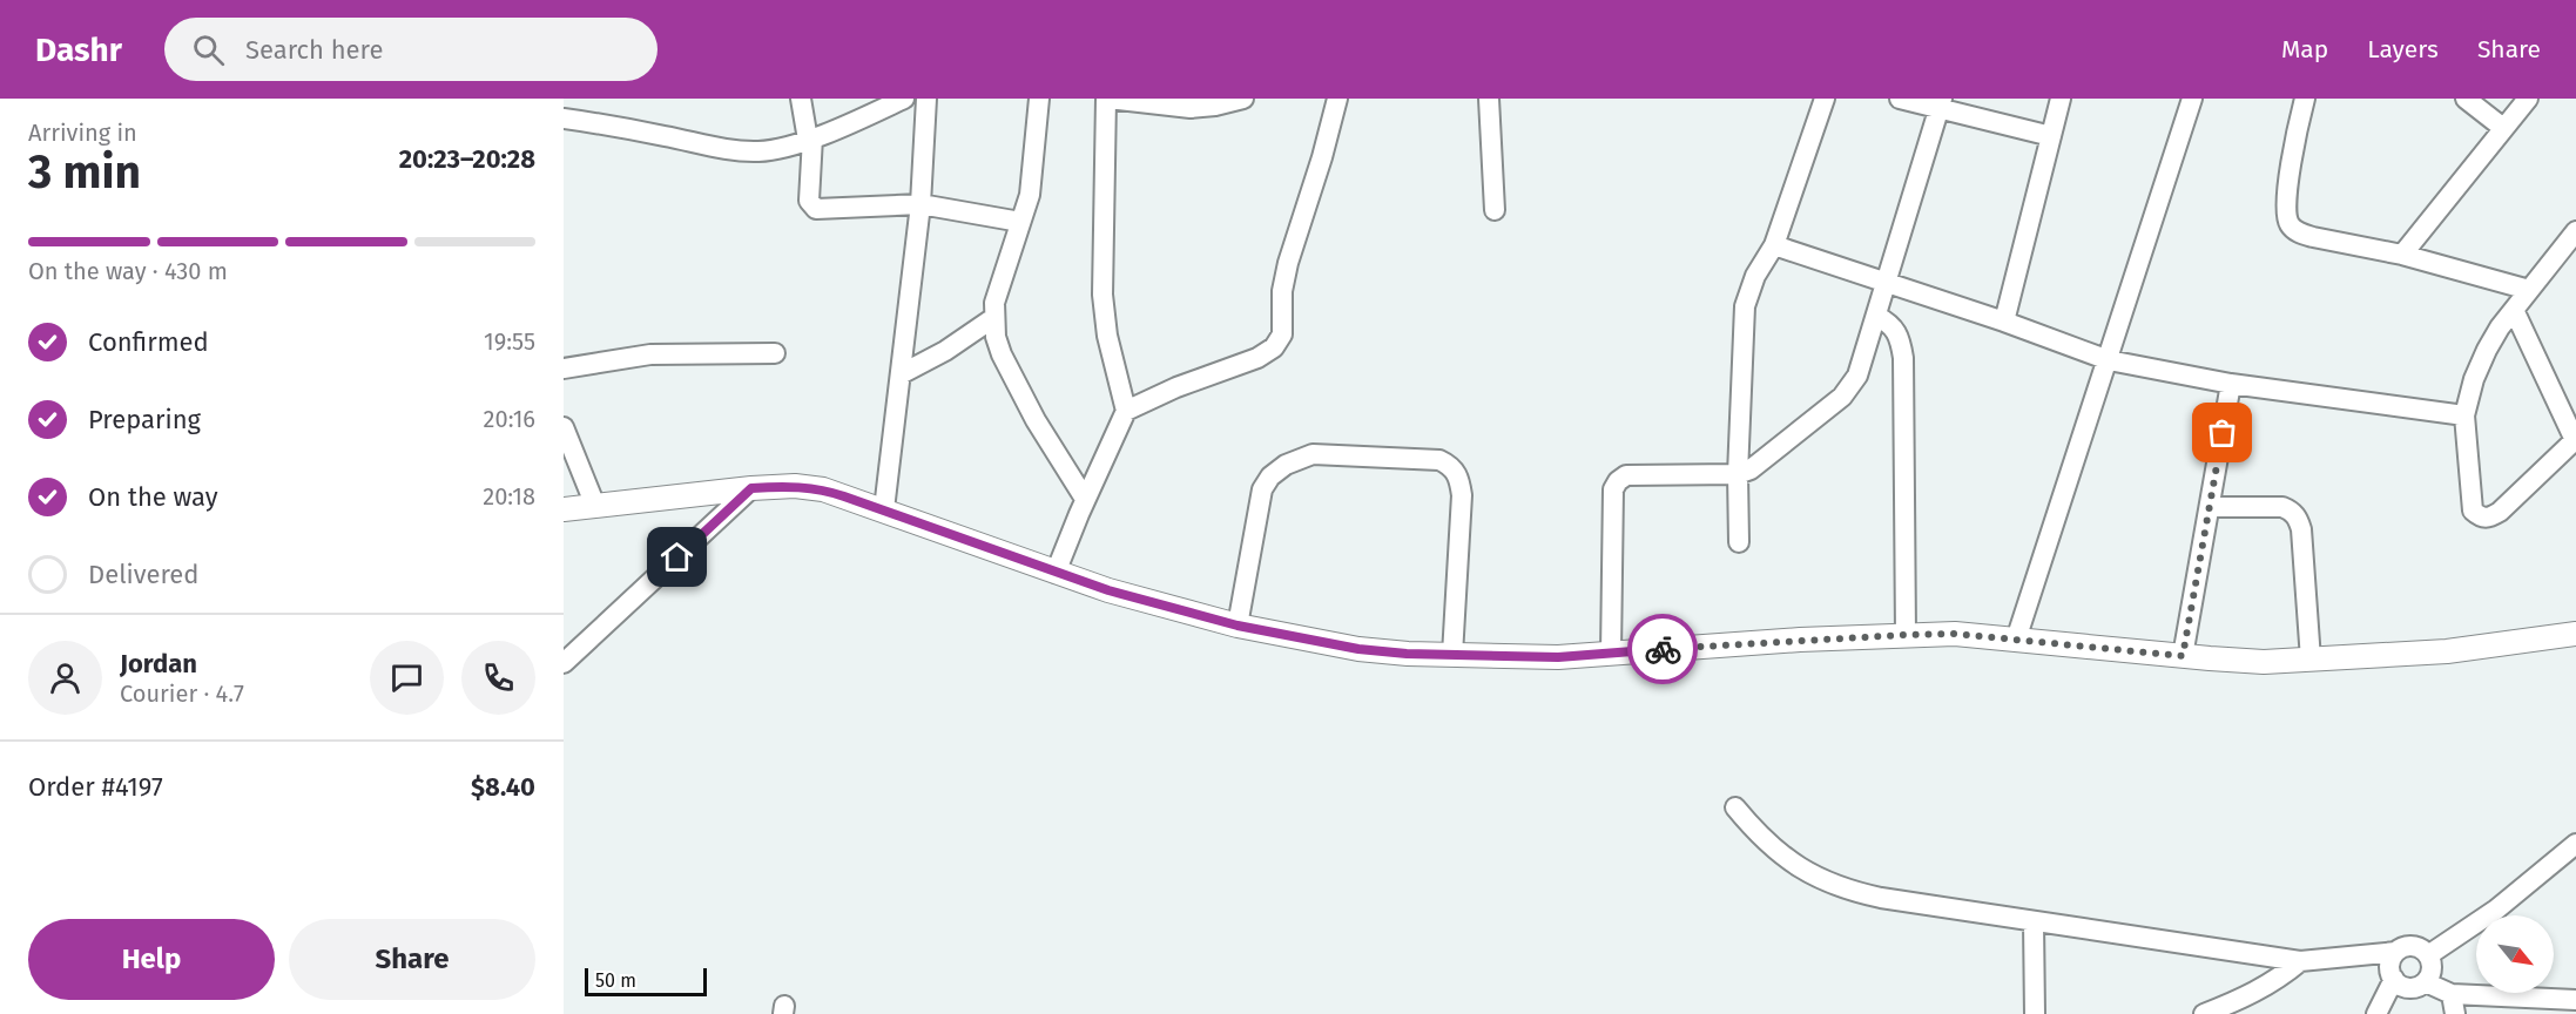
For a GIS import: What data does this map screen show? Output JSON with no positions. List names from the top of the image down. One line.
{"scale_bar":"50 m","north":"bottom right","page":{"header":"Dashr","search":"Search here","nav":["Map","Layers","Share"],"heading":["3 min","Arriving in","20:23–20:28"],"panel":["Jordan","Courier · 4.7","Order #4197","$8.40"],"bar":"On the way · 430 m","list":[["Confirmed","19:55"],["Preparing","20:16"],["On the way","20:18"],"Delivered"],"buttons":["Help","Share"],"scale":"50 m"}}
